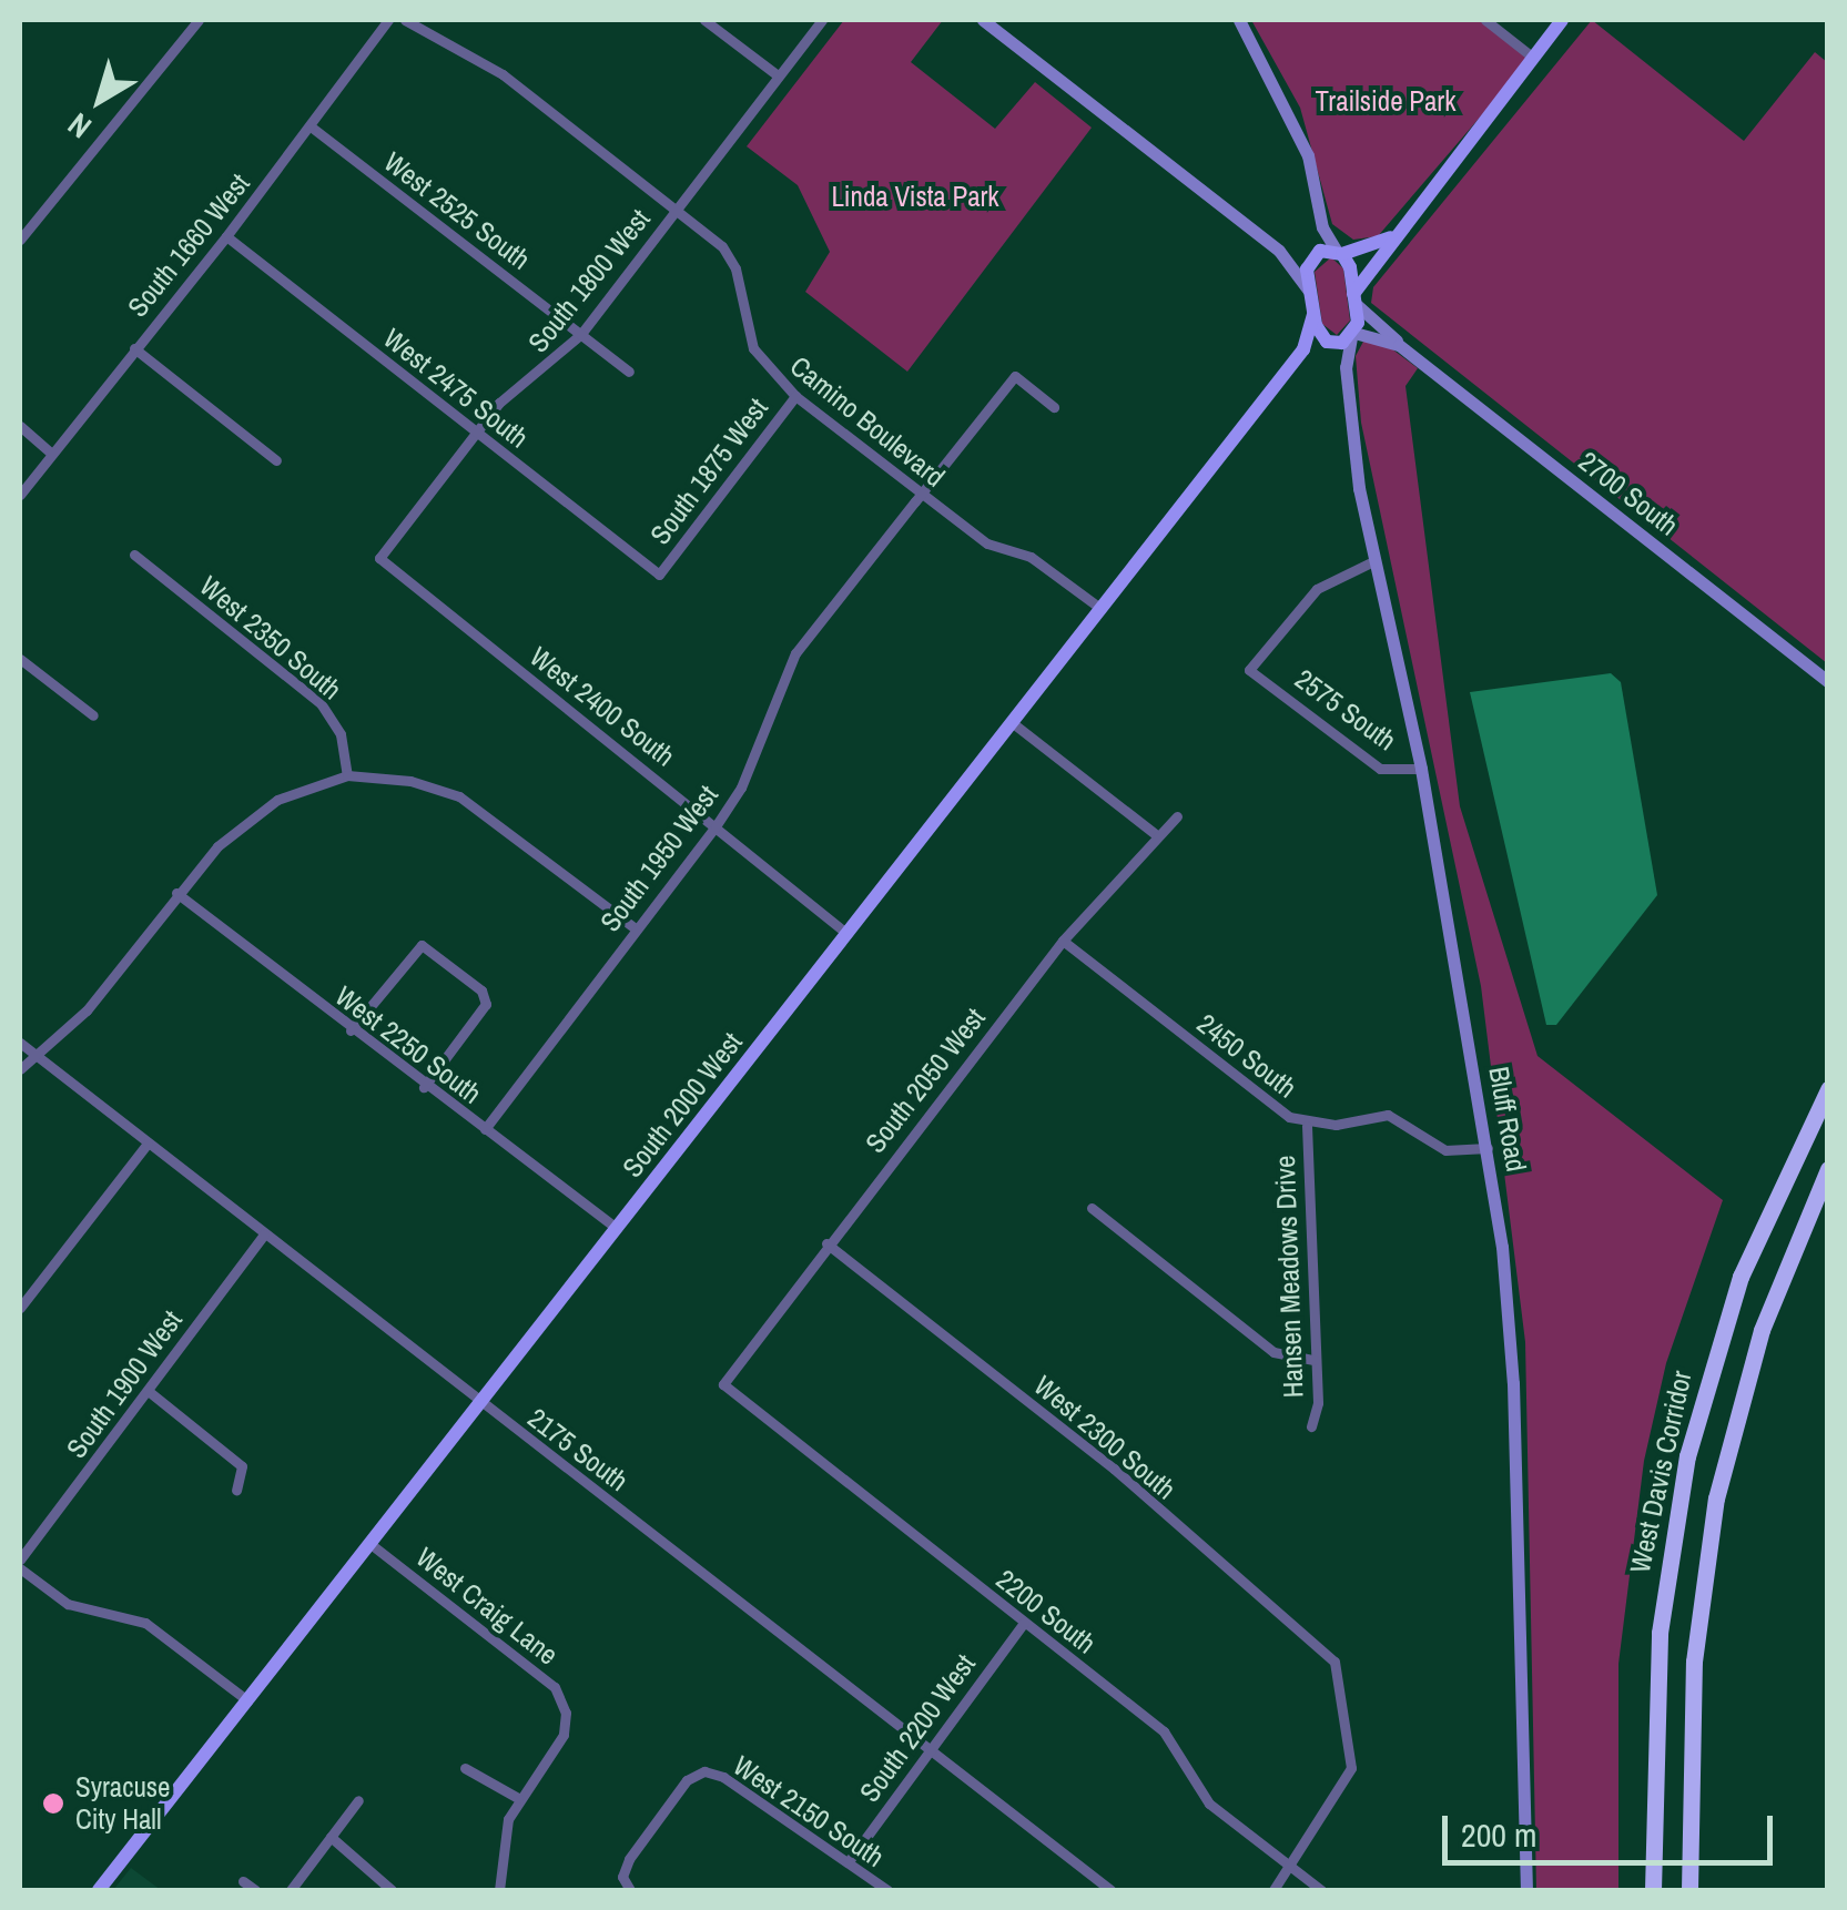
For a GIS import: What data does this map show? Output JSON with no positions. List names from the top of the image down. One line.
{"streets":{"highway":["West Davis Corridor"],"main road":["South 2000 West"],"street":["West 2525 South","South 1660 West","South 1800 West","West 2475 South","Camino Boulevard","South 1875 West","2700 South","West 2350 South","West 2400 South","2575 South","South 1950 West","West 2250 South","2450 South","South 2050 West","Bluff Road","Hansen Meadows Drive","South 1900 West","West 2300 South","2175 South","West Craig Lane","2200 South","South 2200 West","West 2150 South"]},"crossings":[["West 2525 South","South 1660 West"],["West 2525 South","South 1800 West"],["South 1660 West","West 2475 South"],["South 1800 West","West 2475 South"],["South 1800 West","Camino Boulevard"],["South 1800 West","West 2400 South"],["West 2475 South","South 1875 West"],["Camino Boulevard","South 1875 West"],["Camino Boulevard","South 1950 West"],["Camino Boulevard","South 2000 West"],["West 2400 South","South 1950 West"],["West 2400 South","South 2000 West"],["2575 South","Bluff Road"],["South 1950 West","West 2250 South"],["West 2250 South","South 2000 West"],["2450 South","South 2050 West"],["2450 South","Bluff Road"],["2450 South","Hansen Meadows Drive"],["South 2050 West","West 2300 South"],["South 2050 West","2200 South"],["South 2000 West","2175 South"],["South 2000 West","West Craig Lane"],["South 1900 West","2175 South"],["West 2300 South","2200 South"],["2175 South","South 2200 West"],["2200 South","South 2200 West"],["South 2200 West","West 2150 South"]],"parks":["Trailside Park","Linda Vista Park"],"places":["Syracuse City Hall"],"scale_bar":"200 m","north":"bottom left"}
